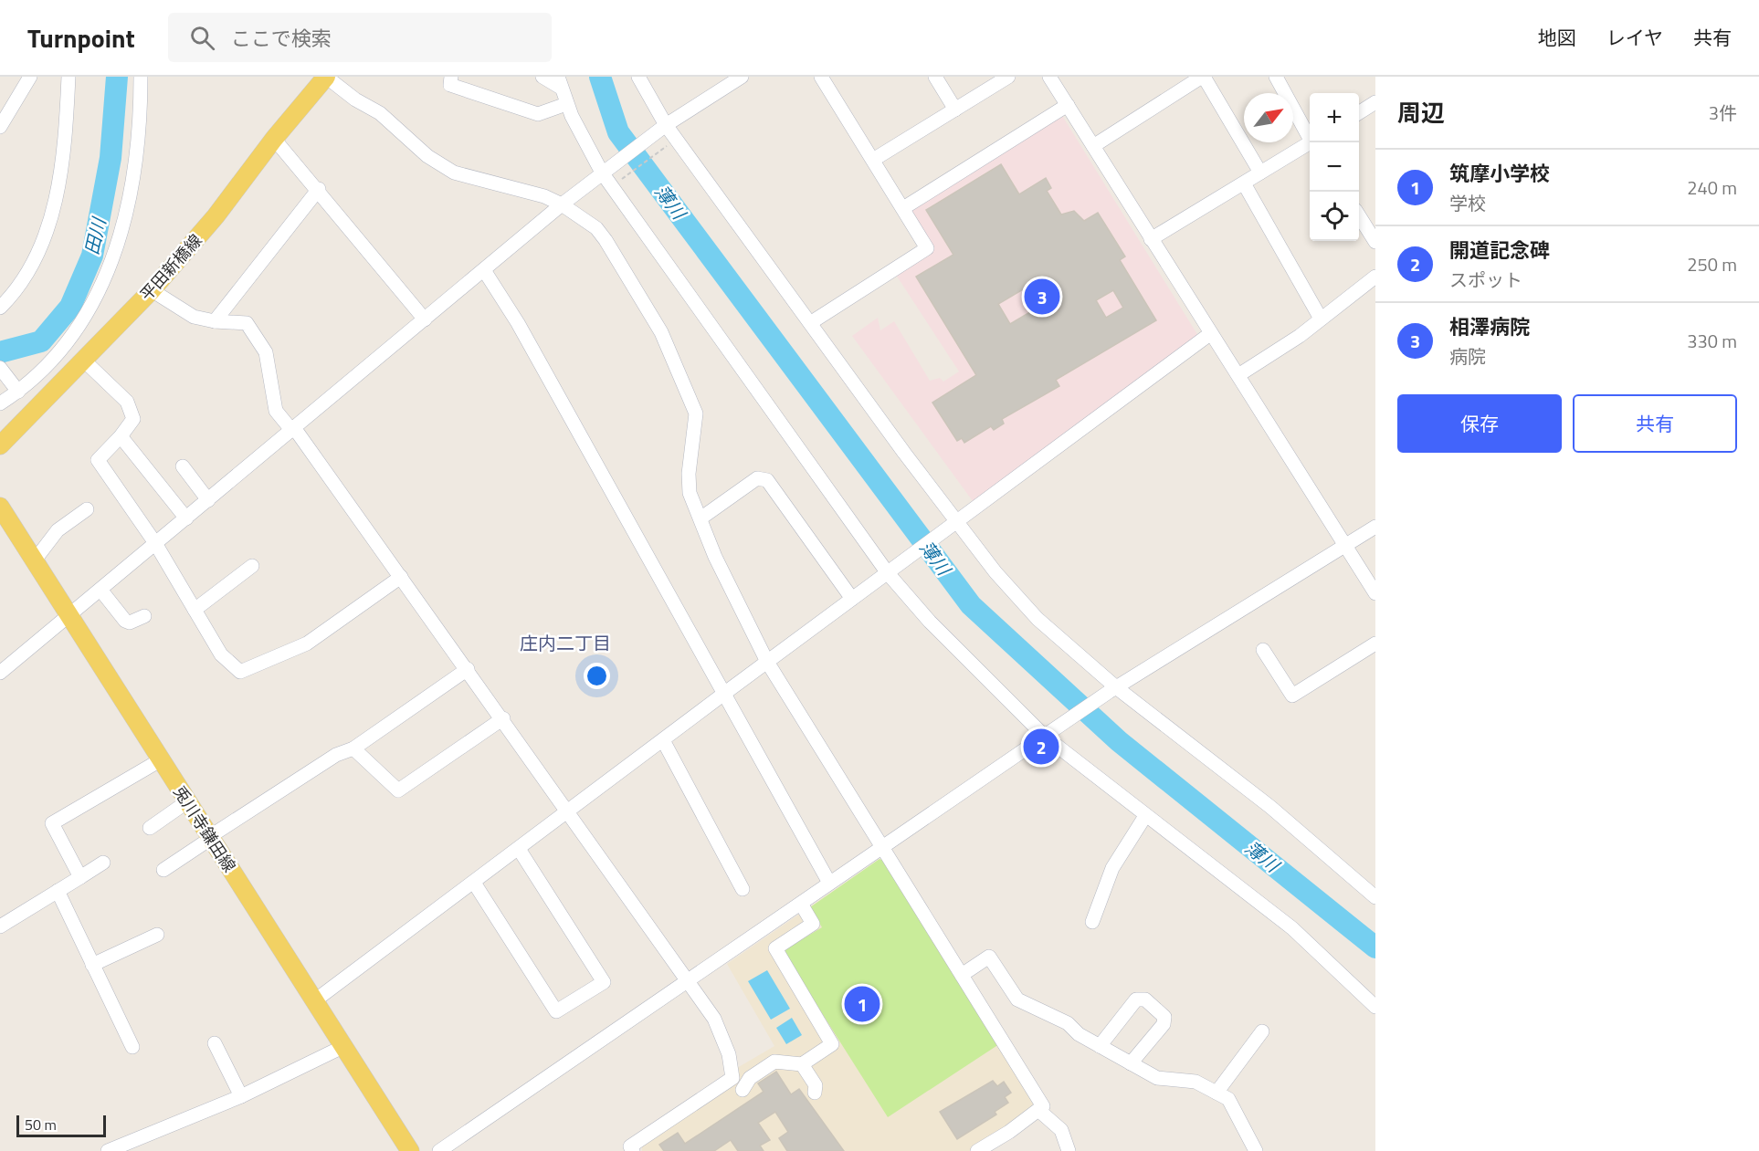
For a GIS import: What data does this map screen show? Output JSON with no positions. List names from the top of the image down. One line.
{"streets":{"main road":["平田新橋線","兎川寺鎌田線"]},"districts":["庄内二丁目"],"water":["薄川","田川"],"scale_bar":"50 m","north":"top right","page":{"header":"Turnpoint","search":"ここで検索","nav":["地図","レイヤ","共有"],"heading":["周辺","3件"],"map_buttons":["+","−"],"list":[{"mark":"1","name":"筑摩小学校","note":"学校","value":"240 m"},{"mark":"2","name":"開道記念碑","note":"スポット","value":"250 m"},{"mark":"3","name":"相澤病院","note":"病院","value":"330 m"}],"pins":["3","2","1"],"buttons":["保存","共有"],"scale":"50 m"}}
